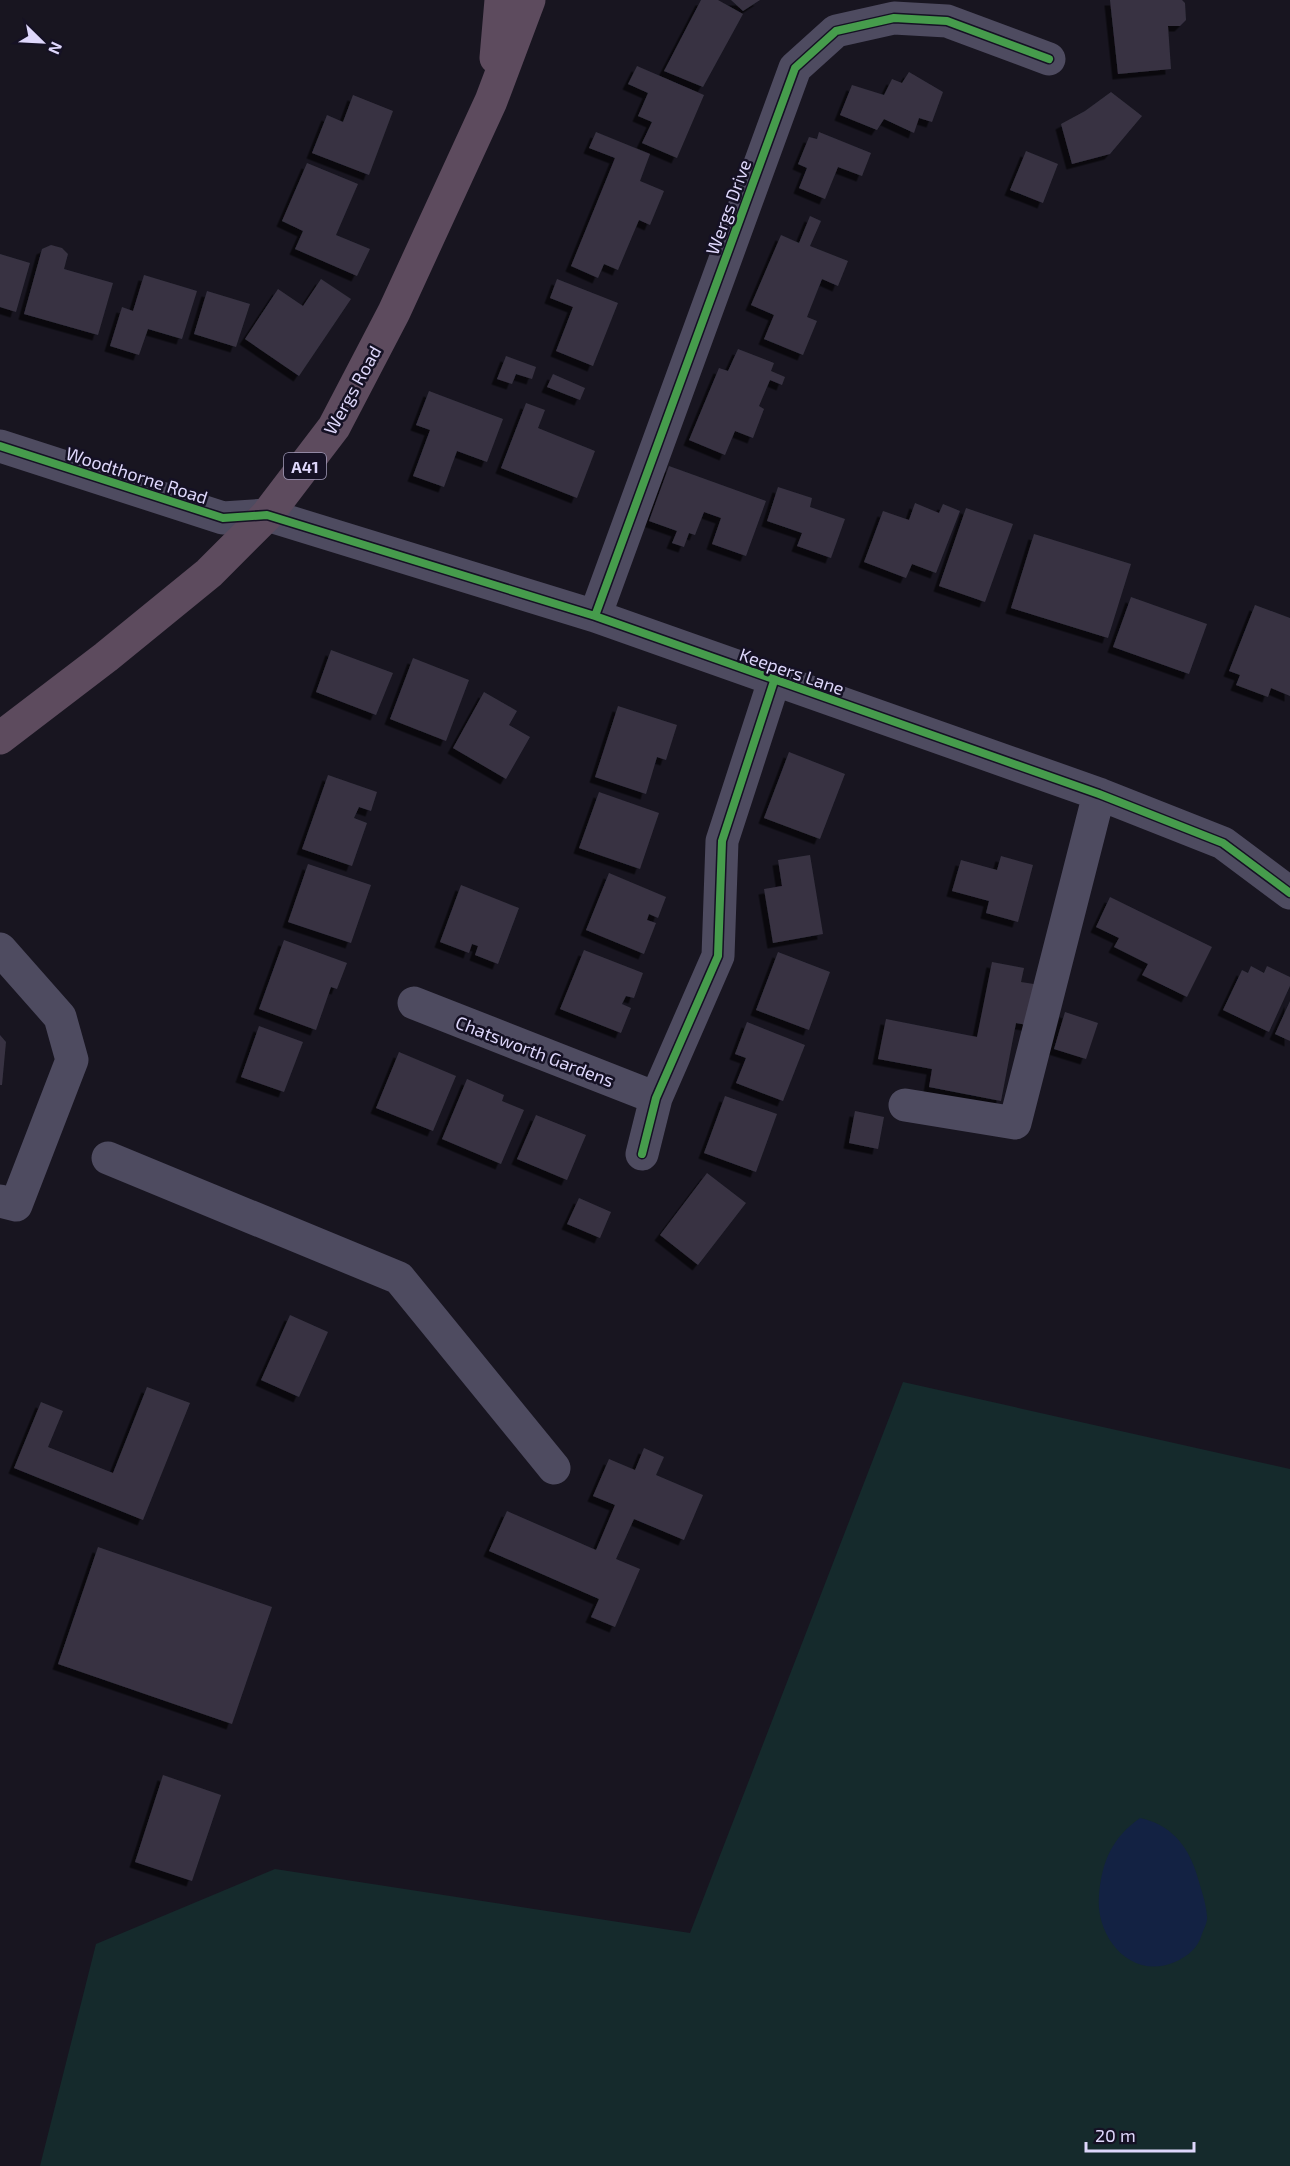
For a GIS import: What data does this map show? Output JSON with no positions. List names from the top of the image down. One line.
{"streets":{"highway":["Wergs Road","A41"],"street":["Wergs Drive","Woodthorne Road","Keepers Lane","Chatsworth Gardens"]},"crossings":[["Wergs Drive","Keepers Lane"],["Wergs Road","Woodthorne Road"],["Wergs Road","Keepers Lane"],["Woodthorne Road","Keepers Lane"]],"scale_bar":"20 m","north":"bottom right"}
